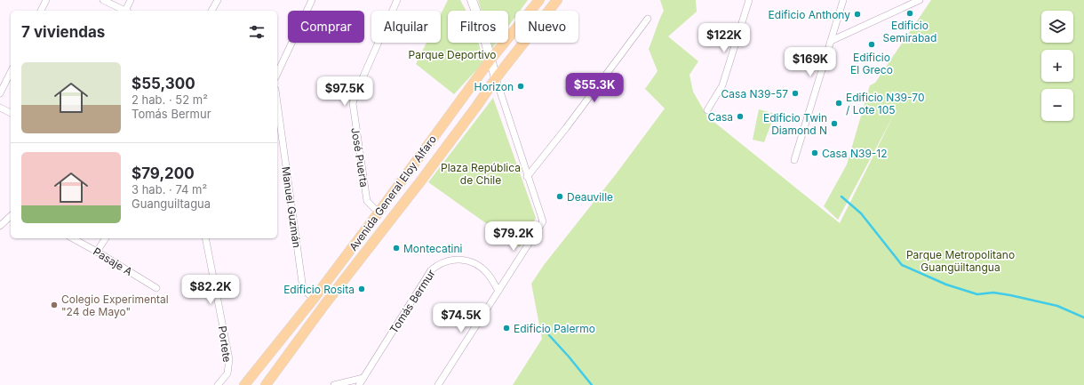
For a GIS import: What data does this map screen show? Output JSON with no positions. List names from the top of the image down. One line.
{"streets":{"main road":["Avenida General Eloy Alfaro"],"street":["José Puerta","Manuel Guzmán","Pasaje A","Tomás Bermur","Portete"]},"crossings":[["José Puerta","Avenida General Eloy Alfaro"],["Avenida General Eloy Alfaro","Manuel Guzmán"]],"parks":["Parque Deportivo","Plaza República de Chile","Parque Metropolitano Guangüiltangua"],"places":["Edificio Semirabad","Edificio Anthony","Edificio El Greco","Horizon","Casa N39-57","Edificio N39-70 / Lote 105","Casa","Edificio Twin Diamond N","Casa N39-12","Deauville","Montecatini","Edificio Rosita","Colegio Experimental \"24 de Mayo\"","Edificio Palermo"],"page":{"map_buttons":["+","−"],"chip":["Comprar","Alquilar","Filtros","Nuevo"],"heading":"7 viviendas","price":["$122K","$169K","$55.3K","$97.5K","$79.2K","$82.2K","$74.5K"],"list":[{"name":"$55,300","note":"2 hab. · 52 m² · Tomás Bermur"},{"name":"$79,200","note":"3 hab. · 74 m² · Guanguiltagua"}]}}
